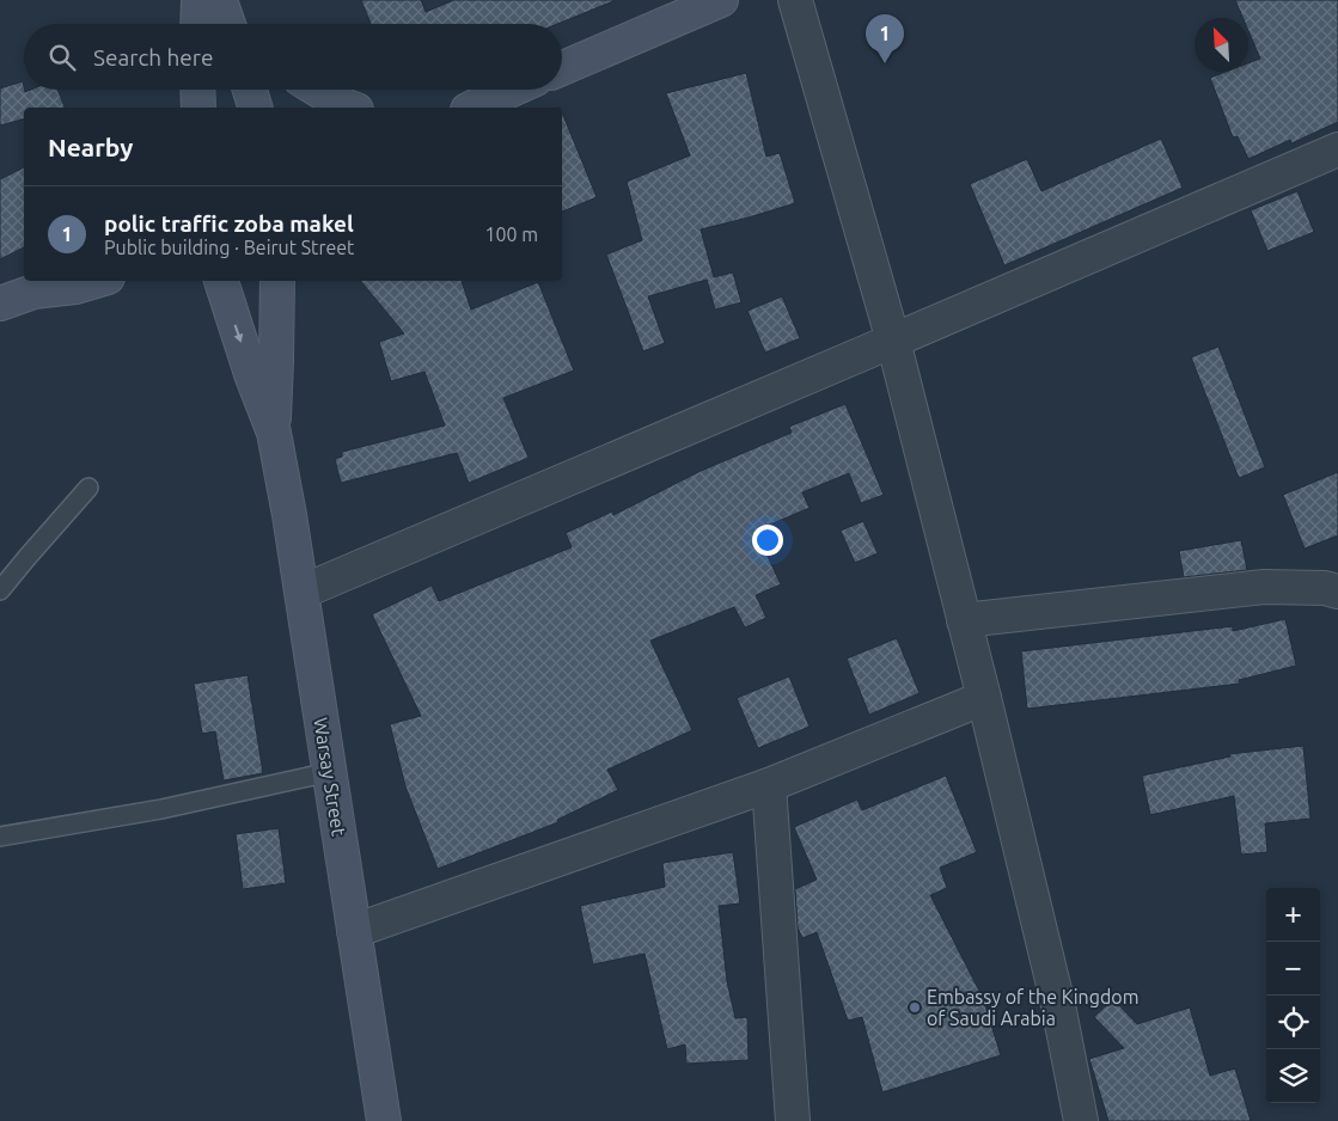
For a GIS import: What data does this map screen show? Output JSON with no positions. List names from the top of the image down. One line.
{"streets":{"main road":["Warsay Street"]},"places":["Embassy of the Kingdom of Saudi Arabia"],"north":"top left","page":{"pins":"1","search":"Search here","heading":"Nearby","list":[{"mark":"1","name":"polic traffic zoba makel","note":"Public building · Beirut Street","value":"100 m"}],"map_buttons":["+","−"]}}
